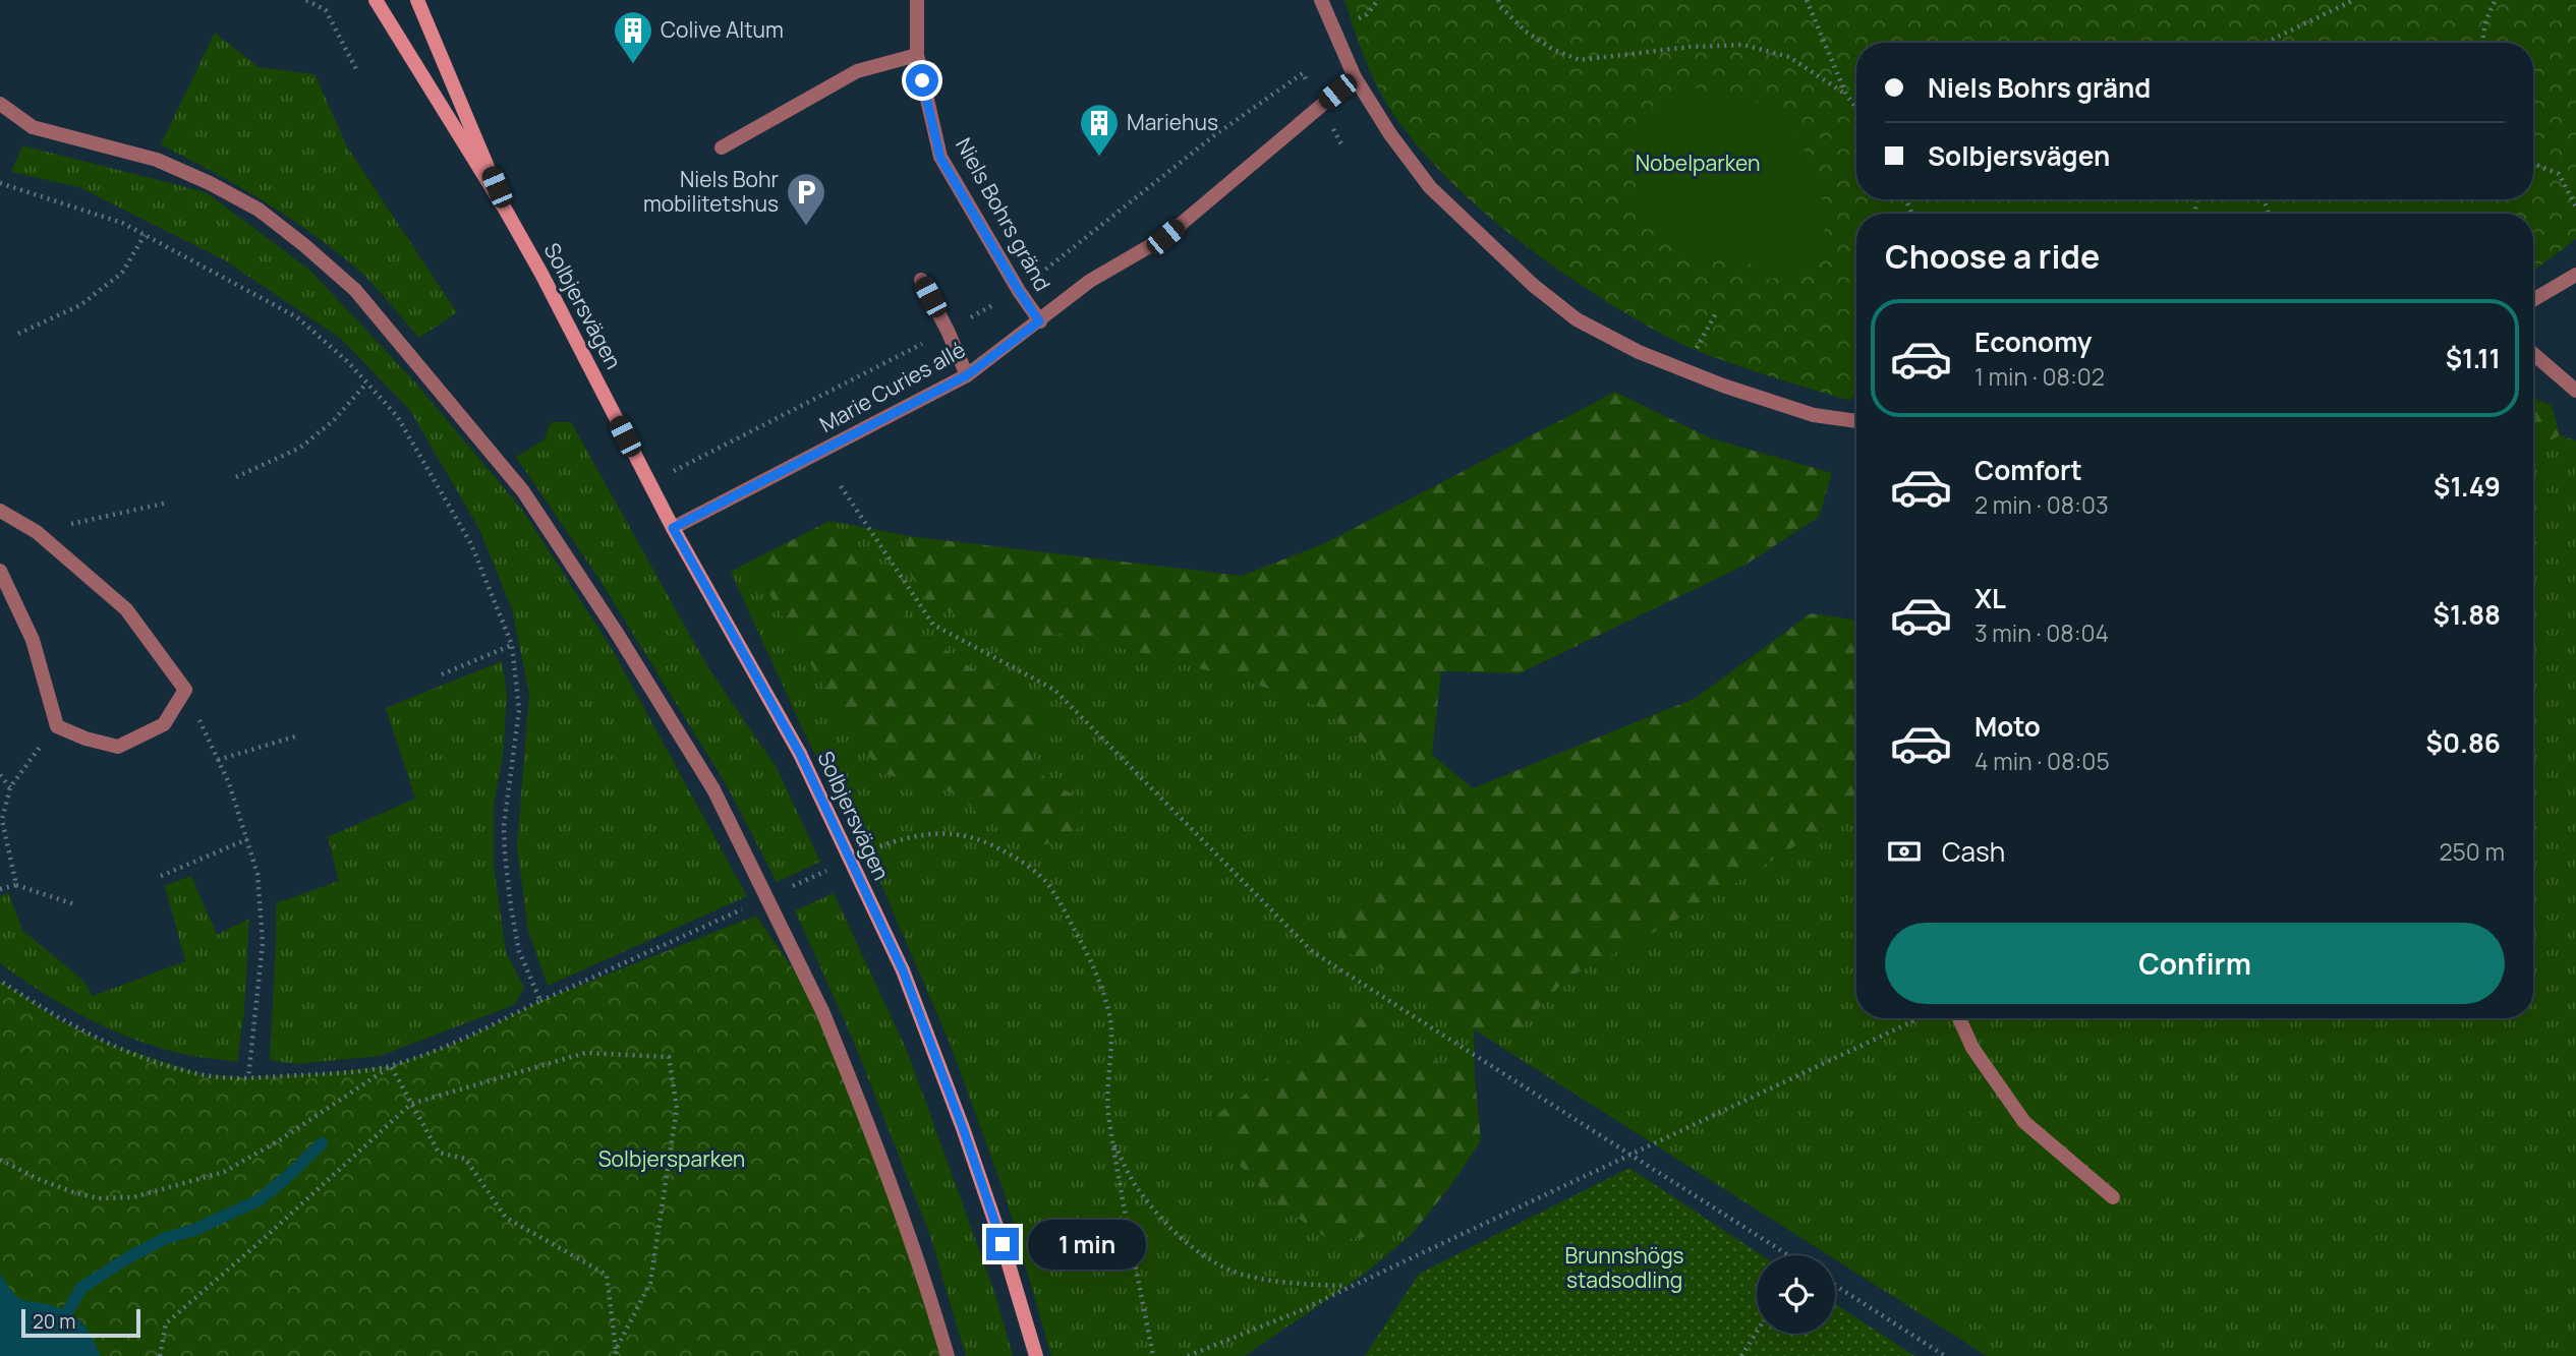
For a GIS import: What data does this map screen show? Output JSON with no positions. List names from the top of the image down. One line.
{"streets":{"main road":["Solbjersvägen"],"street":["Niels Bohrs gränd","Marie Curies allé"]},"crossings":[["Niels Bohrs gränd","Marie Curies allé"],["Solbjersvägen","Marie Curies allé"]],"parks":["Nobelparken","Solbjersparken","Brunnshögs stadsodling"],"places":{"building":["Colive Altum","Mariehus"],"parking":["Niels Bohr mobilitetshus"]},"scale_bar":"20 m","page":{"banner":["Niels Bohrs gränd","Solbjersvägen"],"heading":"Choose a ride","list":[{"name":"Economy","note":"1 min · 08:02","value":"$1.11"},{"name":"Comfort","note":"2 min · 08:03","value":"$1.49"},{"name":"XL","note":"3 min · 08:04","value":"$1.88"},{"name":"Moto","note":"4 min · 08:05","value":"$0.86"}],"pay":["Cash","250 m"],"buttons":"Confirm","bubble":"1 min","scale":"20 m"}}
